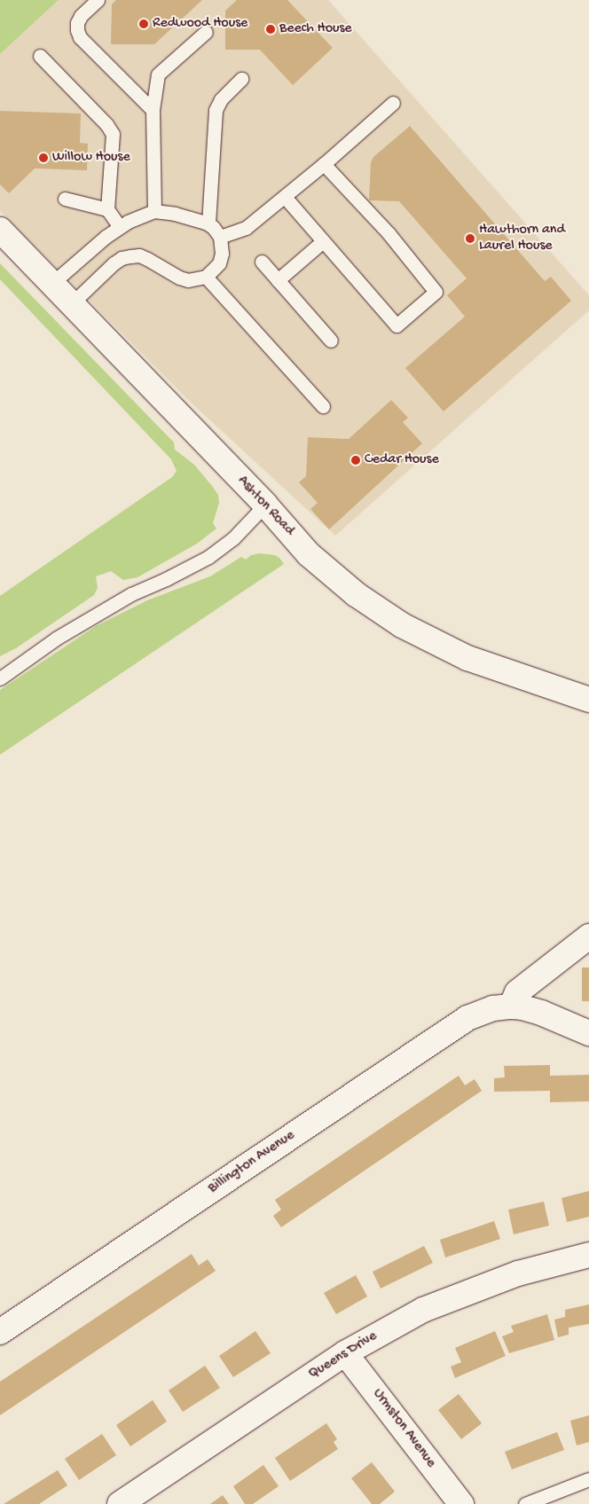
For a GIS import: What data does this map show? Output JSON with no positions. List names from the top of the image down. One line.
{"streets":{"street":["Ashton Road","Billington Avenue","Queens Drive","Urmston Avenue"]},"crossings":[["Queens Drive","Urmston Avenue"]],"places":["Redwood House","Beech House","Willow House","Hawthorn and Laurel House","Cedar House"]}
